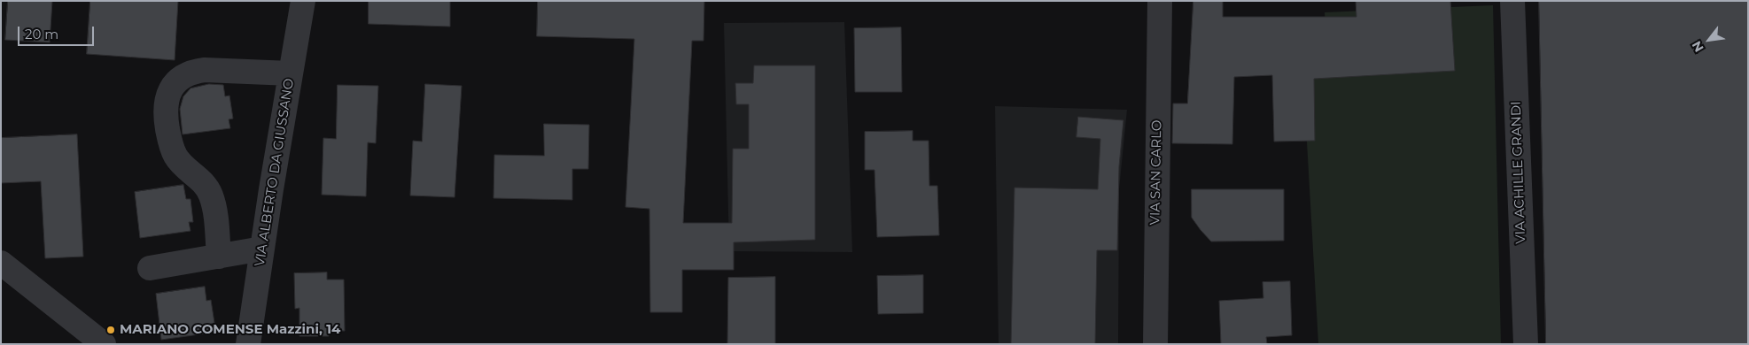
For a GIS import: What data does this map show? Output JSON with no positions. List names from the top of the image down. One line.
{"streets":{"street":["VIA ALBERTO DA GIUSSANO","VIA SAN CARLO","VIA ACHILLE GRANDI"]},"places":["MARIANO COMENSE Mazzini, 14"],"scale_bar":"20 m","north":"bottom left"}
